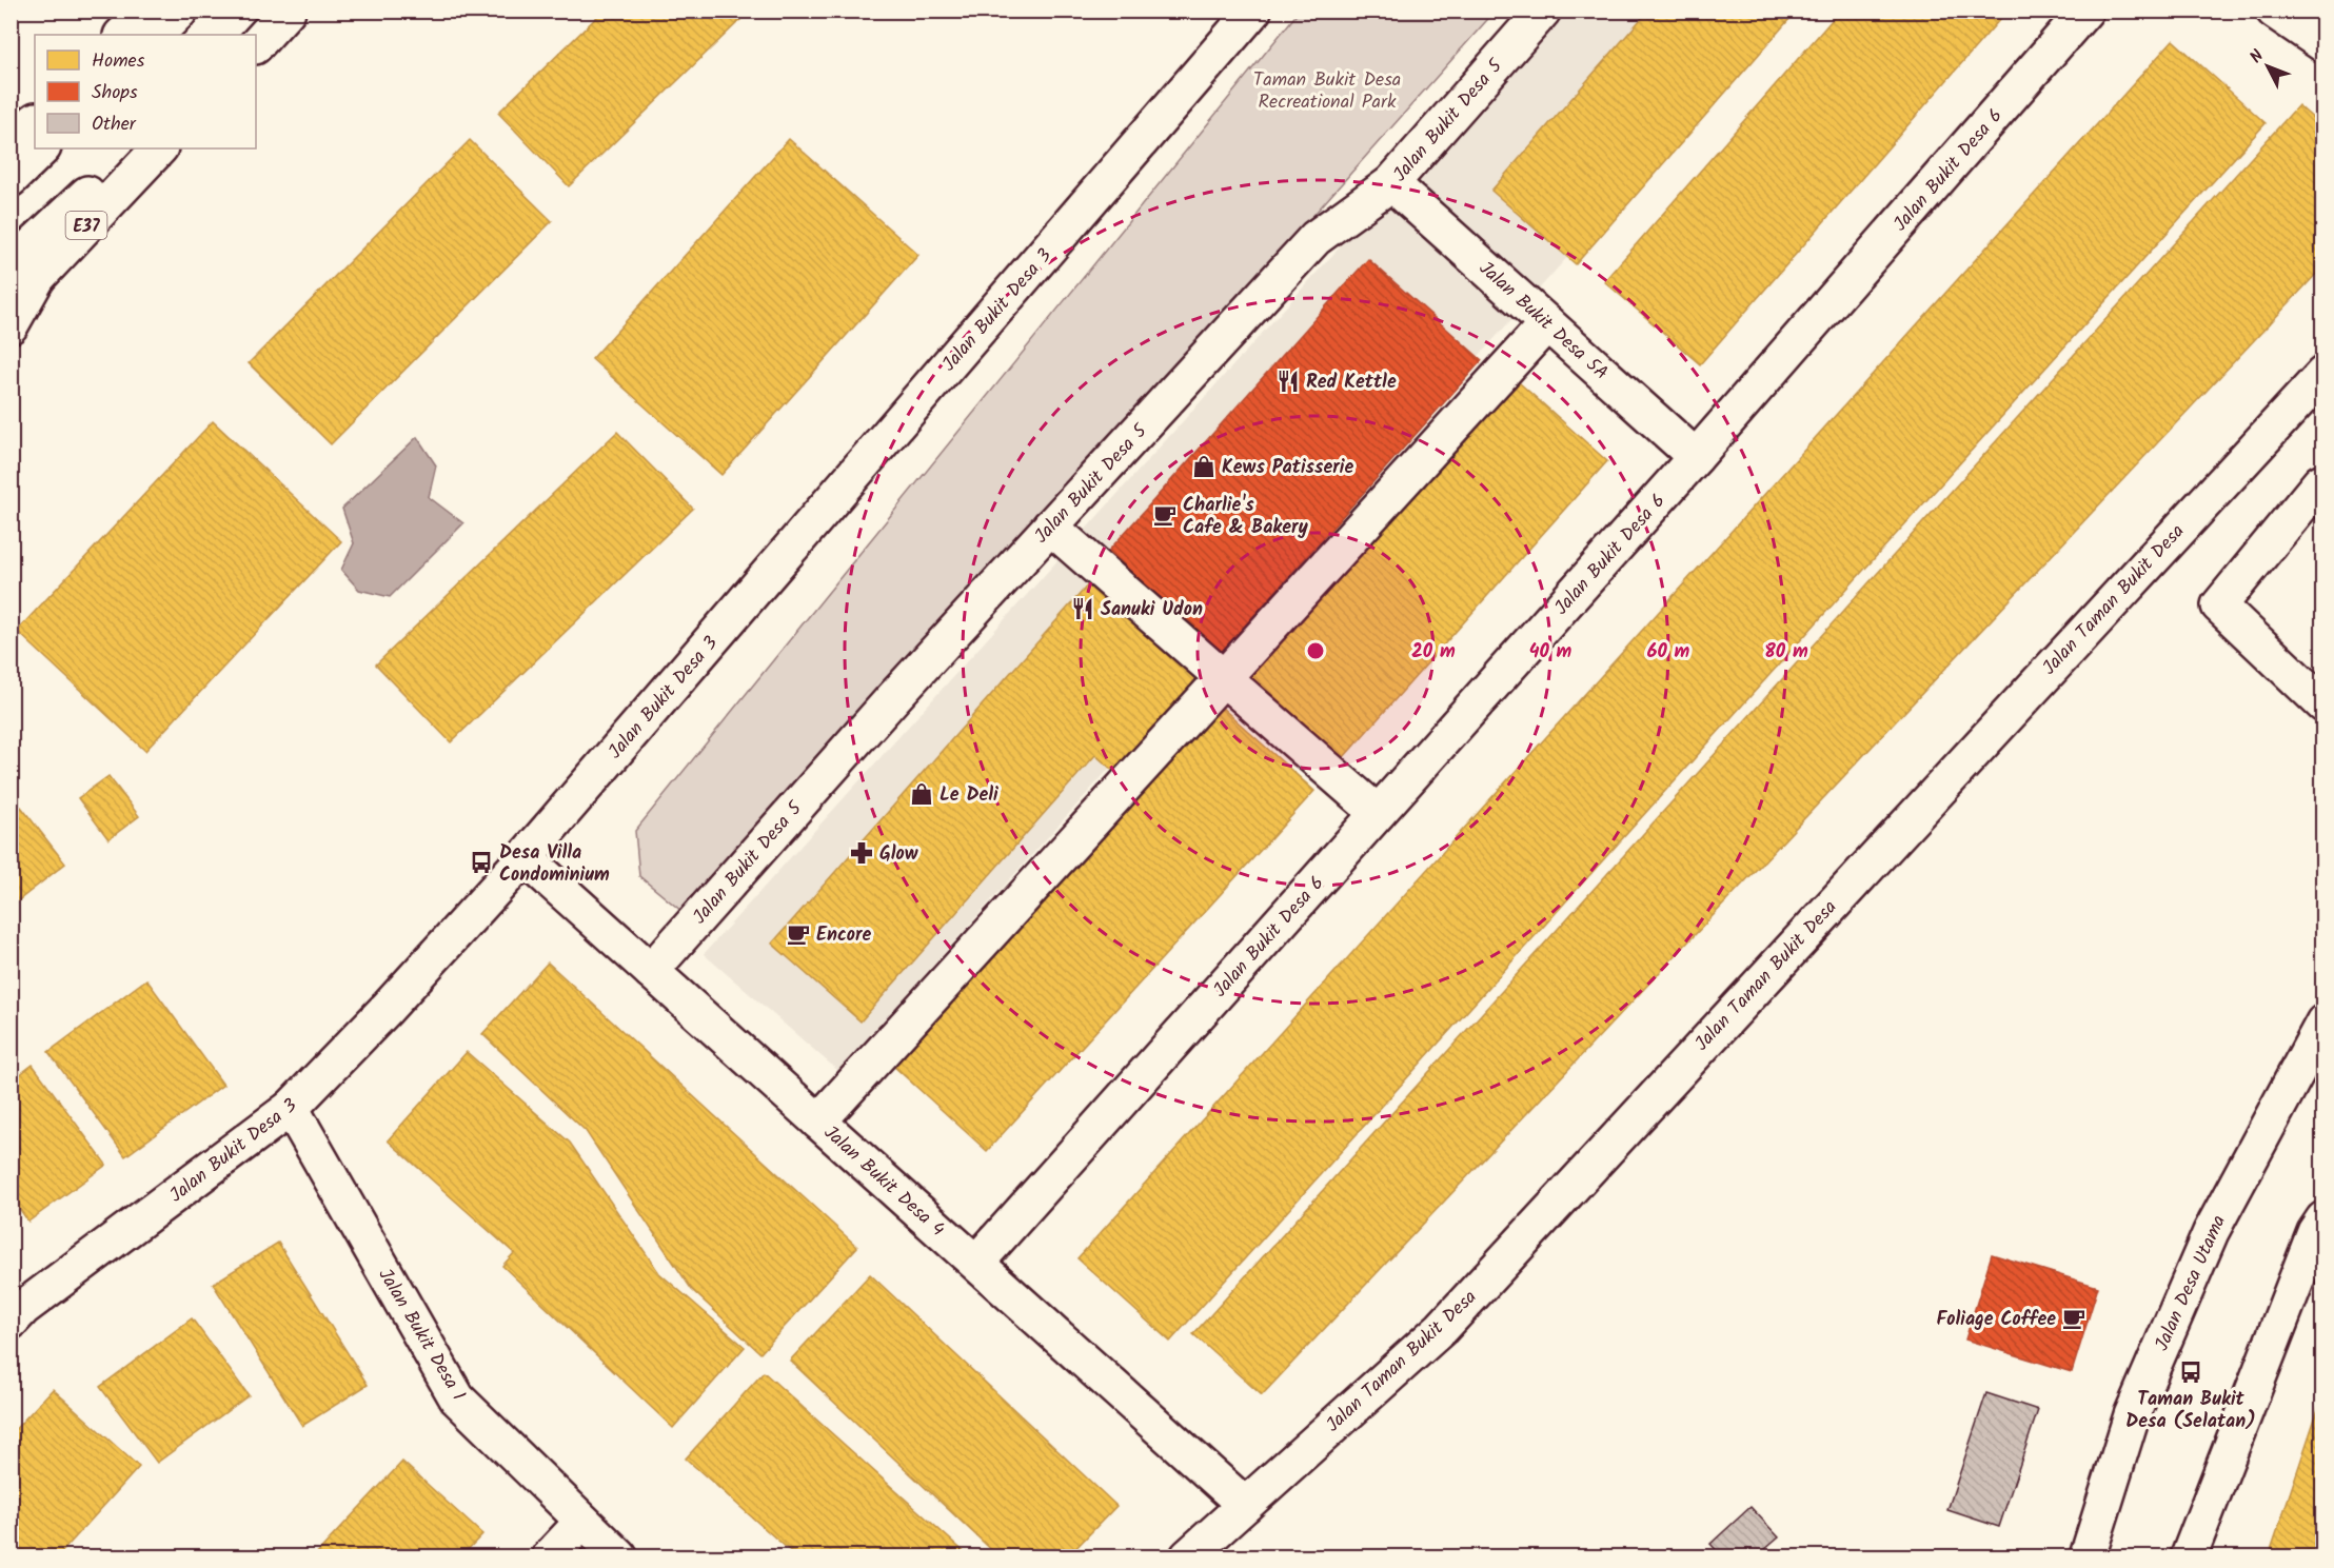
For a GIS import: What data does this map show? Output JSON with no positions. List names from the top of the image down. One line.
{"streets":{"main road":["Jalan Bukit Desa 5","Jalan Bukit Desa 6","E37","Jalan Bukit Desa 3","Jalan Bukit Desa 5A","Jalan Taman Bukit Desa","Jalan Bukit Desa 4","Jalan Desa Utama","Jalan Bukit Desa 1"]},"crossings":[["Jalan Bukit Desa 5","Jalan Bukit Desa 5A"],["Jalan Bukit Desa 5","Jalan Bukit Desa 4"],["Jalan Bukit Desa 6","Jalan Bukit Desa 5A"],["Jalan Bukit Desa 6","Jalan Bukit Desa 4"],["Jalan Bukit Desa 3","Jalan Bukit Desa 4"],["Jalan Bukit Desa 3","Jalan Bukit Desa 1"],["Jalan Taman Bukit Desa","Jalan Bukit Desa 4"]],"parks":["Taman Bukit Desa Recreational Park"],"places":{"restaurant":["Red Kettle","Sanuki Udon"],"shop":["Kews Patisserie","Le Deli"],"cafe":["Charlie's Cafe & Bakery","Encore","Foliage Coffee"],"pharmacy":["Glow"],"bus stop":["Desa Villa Condominium","Taman Bukit Desa (Selatan)"]},"legend":["Homes","Shops","Other"],"north":"top left","rings":["20 m","40 m","60 m","80 m"]}
